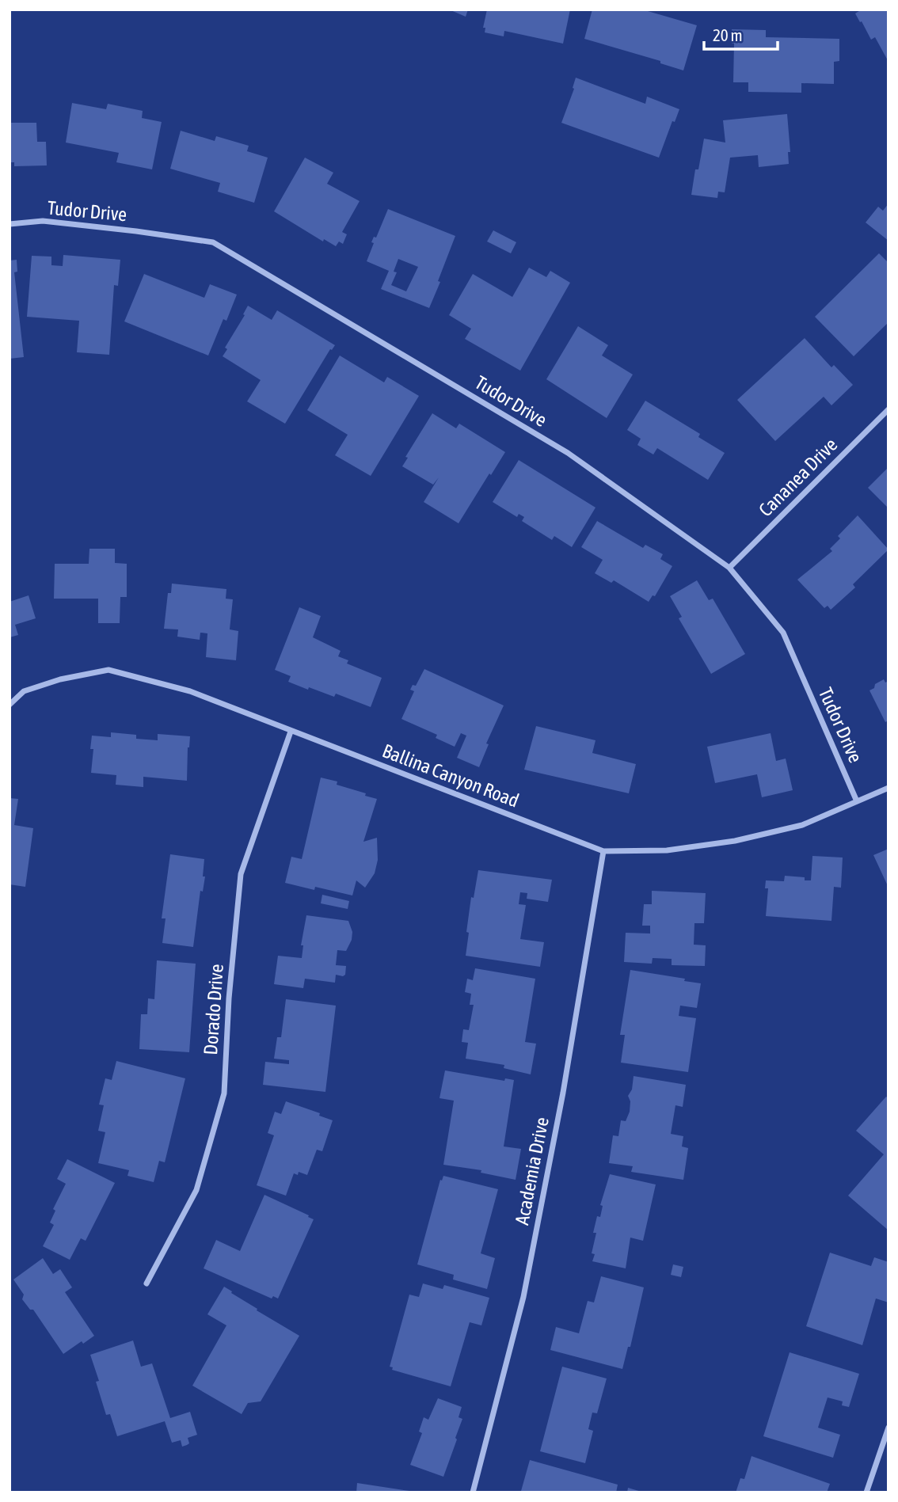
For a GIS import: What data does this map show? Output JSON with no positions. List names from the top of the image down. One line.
{"streets":{"street":["Tudor Drive","Cananea Drive","Ballina Canyon Road","Dorado Drive","Academia Drive"]},"crossings":[["Tudor Drive","Cananea Drive"],["Tudor Drive","Ballina Canyon Road"],["Ballina Canyon Road","Dorado Drive"],["Ballina Canyon Road","Academia Drive"]],"scale_bar":"20 m"}
